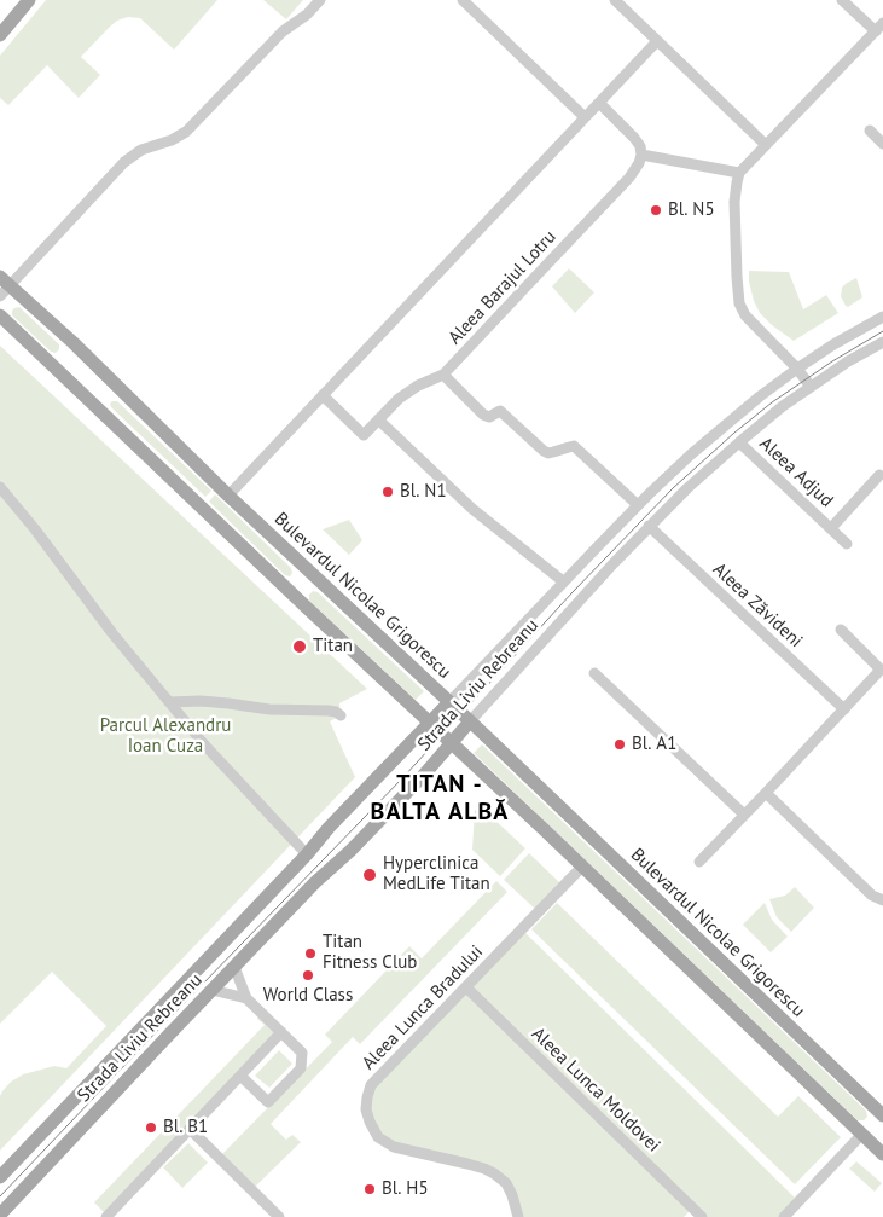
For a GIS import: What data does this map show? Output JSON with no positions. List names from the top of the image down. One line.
{"streets":{"main road":["Bulevardul Nicolae Grigorescu","Strada Liviu Rebreanu"],"street":["Aleea Barajul Lotru","Aleea Adjud","Aleea Zăvideni","Aleea Lunca Bradului","Aleea Lunca Moldovei"]},"crossings":[["Aleea Adjud","Strada Liviu Rebreanu"],["Bulevardul Nicolae Grigorescu","Strada Liviu Rebreanu"],["Aleea Zăvideni","Strada Liviu Rebreanu"],["Aleea Lunca Bradului","Aleea Lunca Moldovei"]],"districts":["TITAN - BALTA ALBĂ"],"parks":["Parcul Alexandru Ioan Cuza"],"places":["Bl. N5","Bl. N1","Titan","Bl. A1","Hyperclinica MedLife Titan","Titan Fitness Club","World Class","Bl. B1","Bl. H5"]}
